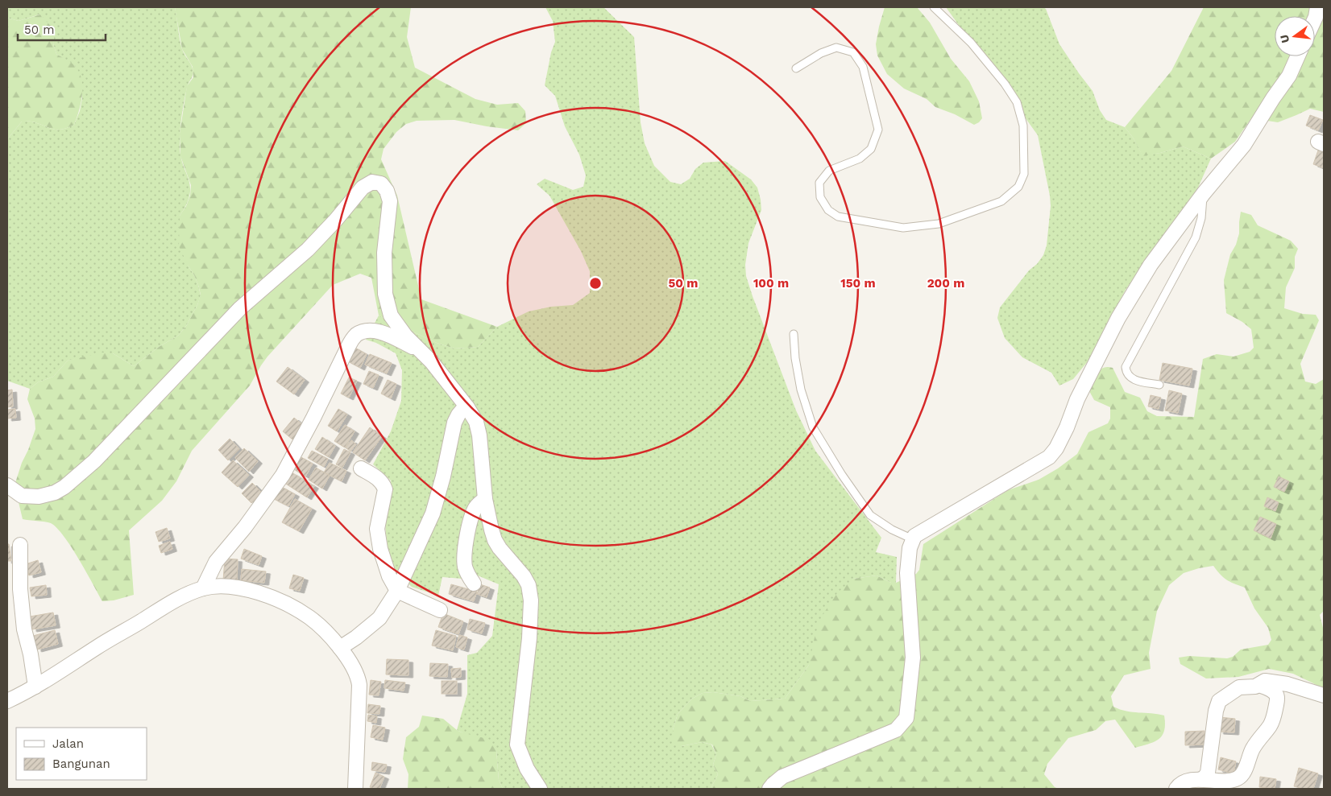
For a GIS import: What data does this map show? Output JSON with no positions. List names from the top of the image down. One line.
{"legend":["Jalan","Bangunan"],"scale_bar":"50 m","north":"left","rings":["50 m","100 m","150 m","200 m"]}
